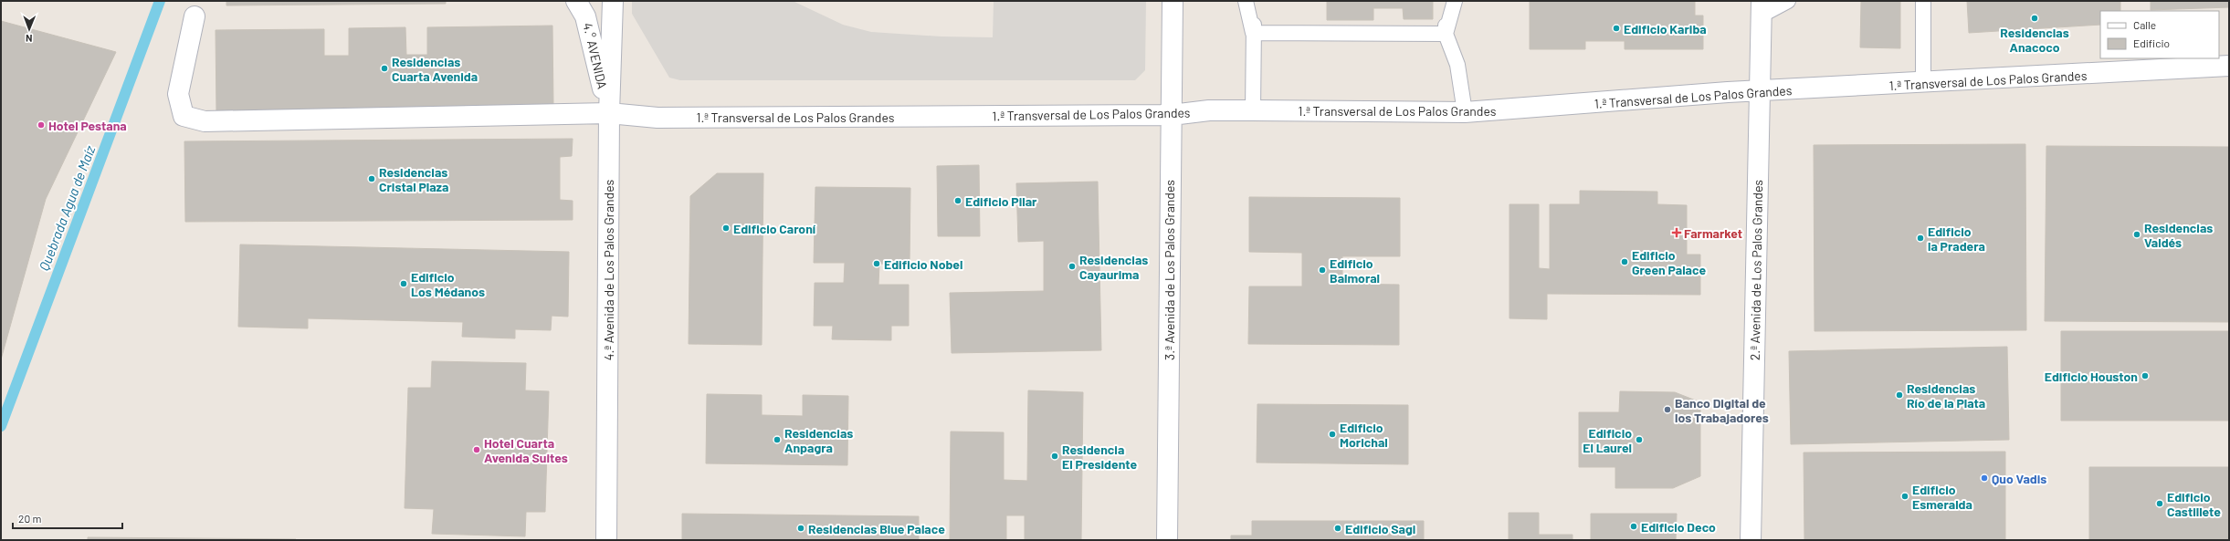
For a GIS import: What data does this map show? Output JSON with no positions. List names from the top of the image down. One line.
{"streets":{"street":["4.° AVENIDA","1.ª Transversal de Los Palos Grandes","4.ª Avenida de Los Palos Grandes","3.ª Avenida de Los Palos Grandes","2.ª Avenida de Los Palos Grandes"]},"crossings":[["4.° AVENIDA","1.ª Transversal de Los Palos Grandes"],["4.° AVENIDA","4.ª Avenida de Los Palos Grandes"],["1.ª Transversal de Los Palos Grandes","4.ª Avenida de Los Palos Grandes"],["1.ª Transversal de Los Palos Grandes","3.ª Avenida de Los Palos Grandes"],["1.ª Transversal de Los Palos Grandes","2.ª Avenida de Los Palos Grandes"]],"water":["Quebrada Agua de Maíz"],"places":{"other":["Residencias Anacoco","Edificio Kariba","Residencias Cuarta Avenida","Hotel Pestana","Residencias Cristal Plaza","Edificio Pilar","Edificio Caroní","Residencias Valdés","Edificio la Pradera","Edificio Green Palace","Edificio Nobel","Residencias Cayaurima","Edificio Balmoral","Edificio Los Médanos","Edificio Houston","Residencias Río de la Plata","Banco Digital de los Trabajadores","Edificio Morichal","Residencias Anpagra","Edificio El Laurel","Hotel Cuarta Avenida Suites","Residencia El Presidente","Quo Vadis","Edificio Esmeralda","Edificio Castillete","Edificio Deco","Residencias Blue Palace","Edificio Sagi"],"health":["Farmarket"]},"legend":["Calle","Edificio"],"scale_bar":"20 m","north":"bottom"}
